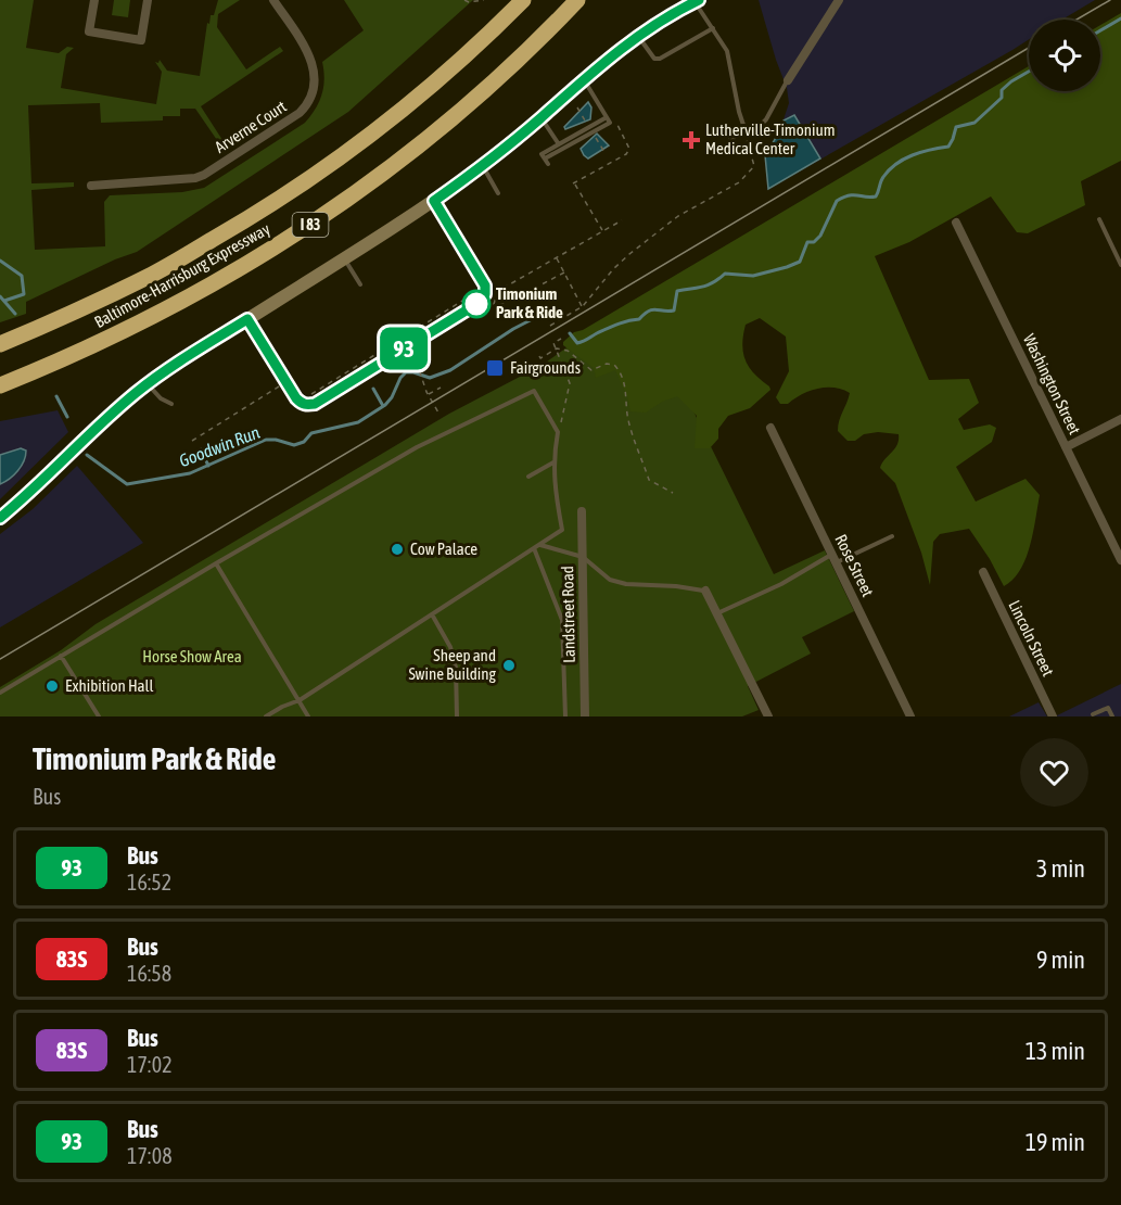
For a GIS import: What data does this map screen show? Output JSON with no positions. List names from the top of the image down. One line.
{"streets":{"highway":["I 83","Baltimore-Harrisburg Expressway"],"street":["Arverne Court","Washington Street","Rose Street","Landstreet Road","Lincoln Street"]},"water":["Goodwin Run"],"parks":["Horse Show Area"],"places":{"health":["Lutherville-Timonium Medical Center"],"other":["Timonium Park & Ride","Cow Palace","Sheep and Swine Building","Exhibition Hall"],"transit":["Fairgrounds"]},"lines":["bus line 93"],"page":{"on_map":"93","heading":["Timonium Park & Ride","Bus"],"list":[{"mark":"93","name":"Bus","note":"16:52","value":"3 min"},{"mark":"83S","name":"Bus","note":"16:58","value":"9 min"},{"mark":"83S","name":"Bus","note":"17:02","value":"13 min"},{"mark":"93","name":"Bus","note":"17:08","value":"19 min"}]}}
